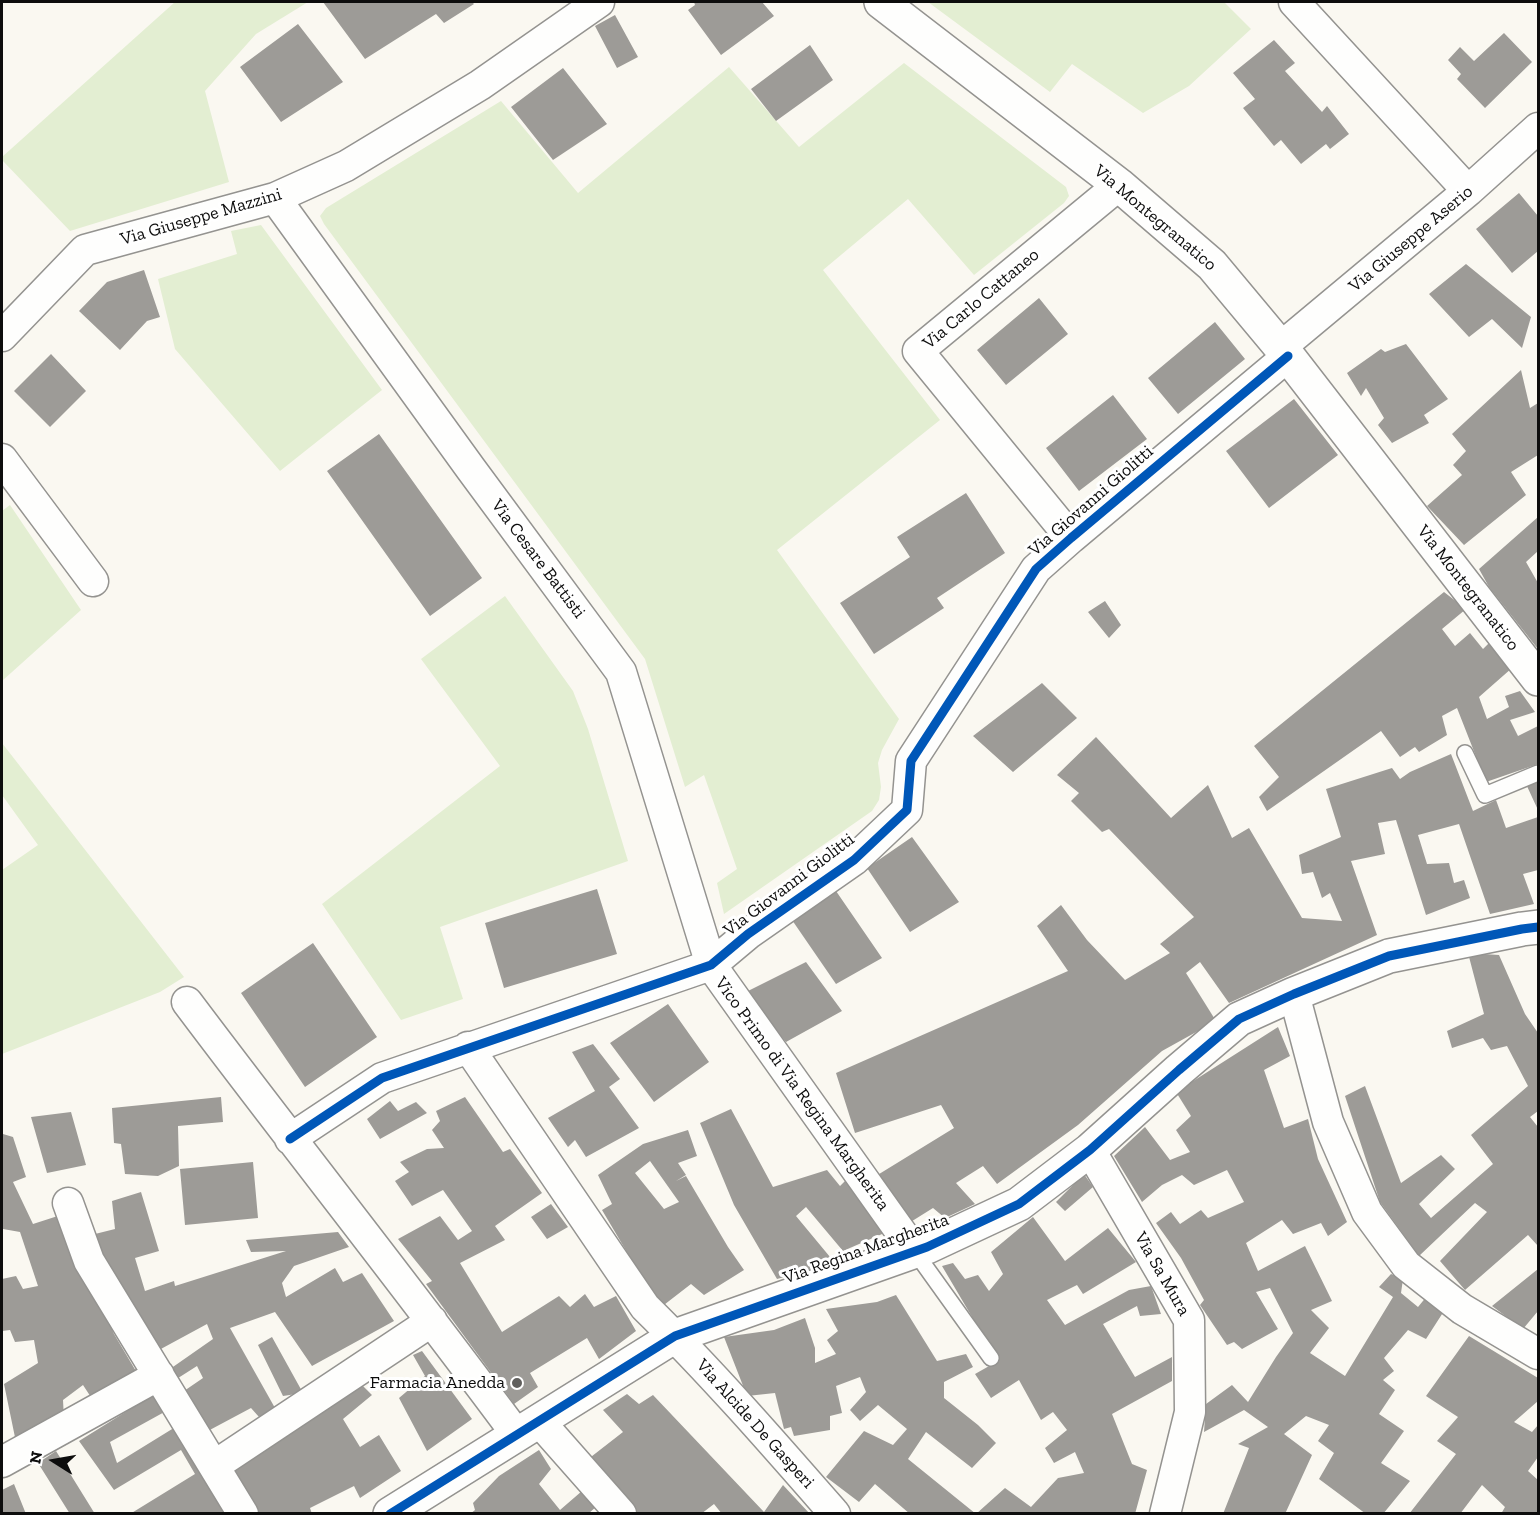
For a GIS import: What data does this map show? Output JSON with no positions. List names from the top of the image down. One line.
{"streets":{"street":["Via Giuseppe Mazzini","Via Montegranatico","Via Giuseppe Aserio","Via Carlo Cattaneo","Via Giovanni Giolitti","Via Cesare Battisti","Vico Primo di Via Regina Margherita","Via Regina Margherita","Via Sa Mura","Via Alcide De Gasperi"]},"crossings":[["Via Giuseppe Mazzini","Via Cesare Battisti"],["Via Montegranatico","Via Giuseppe Aserio"],["Via Montegranatico","Via Carlo Cattaneo"],["Via Montegranatico","Via Giovanni Giolitti"],["Via Giuseppe Aserio","Via Giovanni Giolitti"],["Via Carlo Cattaneo","Via Giovanni Giolitti"],["Via Giovanni Giolitti","Via Cesare Battisti"],["Via Giovanni Giolitti","Vico Primo di Via Regina Margherita"],["Via Giovanni Giolitti","Via Alcide De Gasperi"],["Via Cesare Battisti","Vico Primo di Via Regina Margherita"],["Vico Primo di Via Regina Margherita","Via Regina Margherita"],["Via Regina Margherita","Via Sa Mura"],["Via Regina Margherita","Via Alcide De Gasperi"]],"places":["Farmacia Anedda"],"north":"left"}
